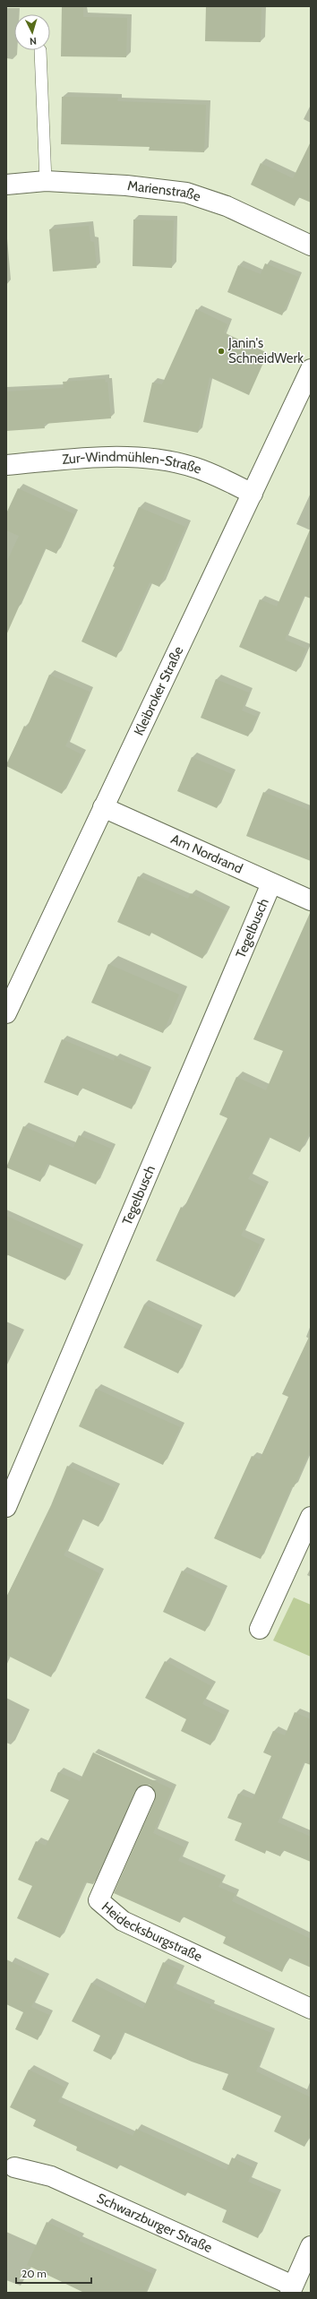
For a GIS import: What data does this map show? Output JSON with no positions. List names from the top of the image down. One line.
{"streets":{"street":["Marienstraße","Zur-Windmühlen-Straße","Kleibroker Straße","Am Nordrand","Tegelbusch","Heidecksburgstraße","Schwarzburger Straße"]},"crossings":[["Zur-Windmühlen-Straße","Kleibroker Straße"],["Kleibroker Straße","Am Nordrand"],["Am Nordrand","Tegelbusch"]],"places":["Janin's SchneidWerk"],"scale_bar":"20 m","north":"bottom"}
